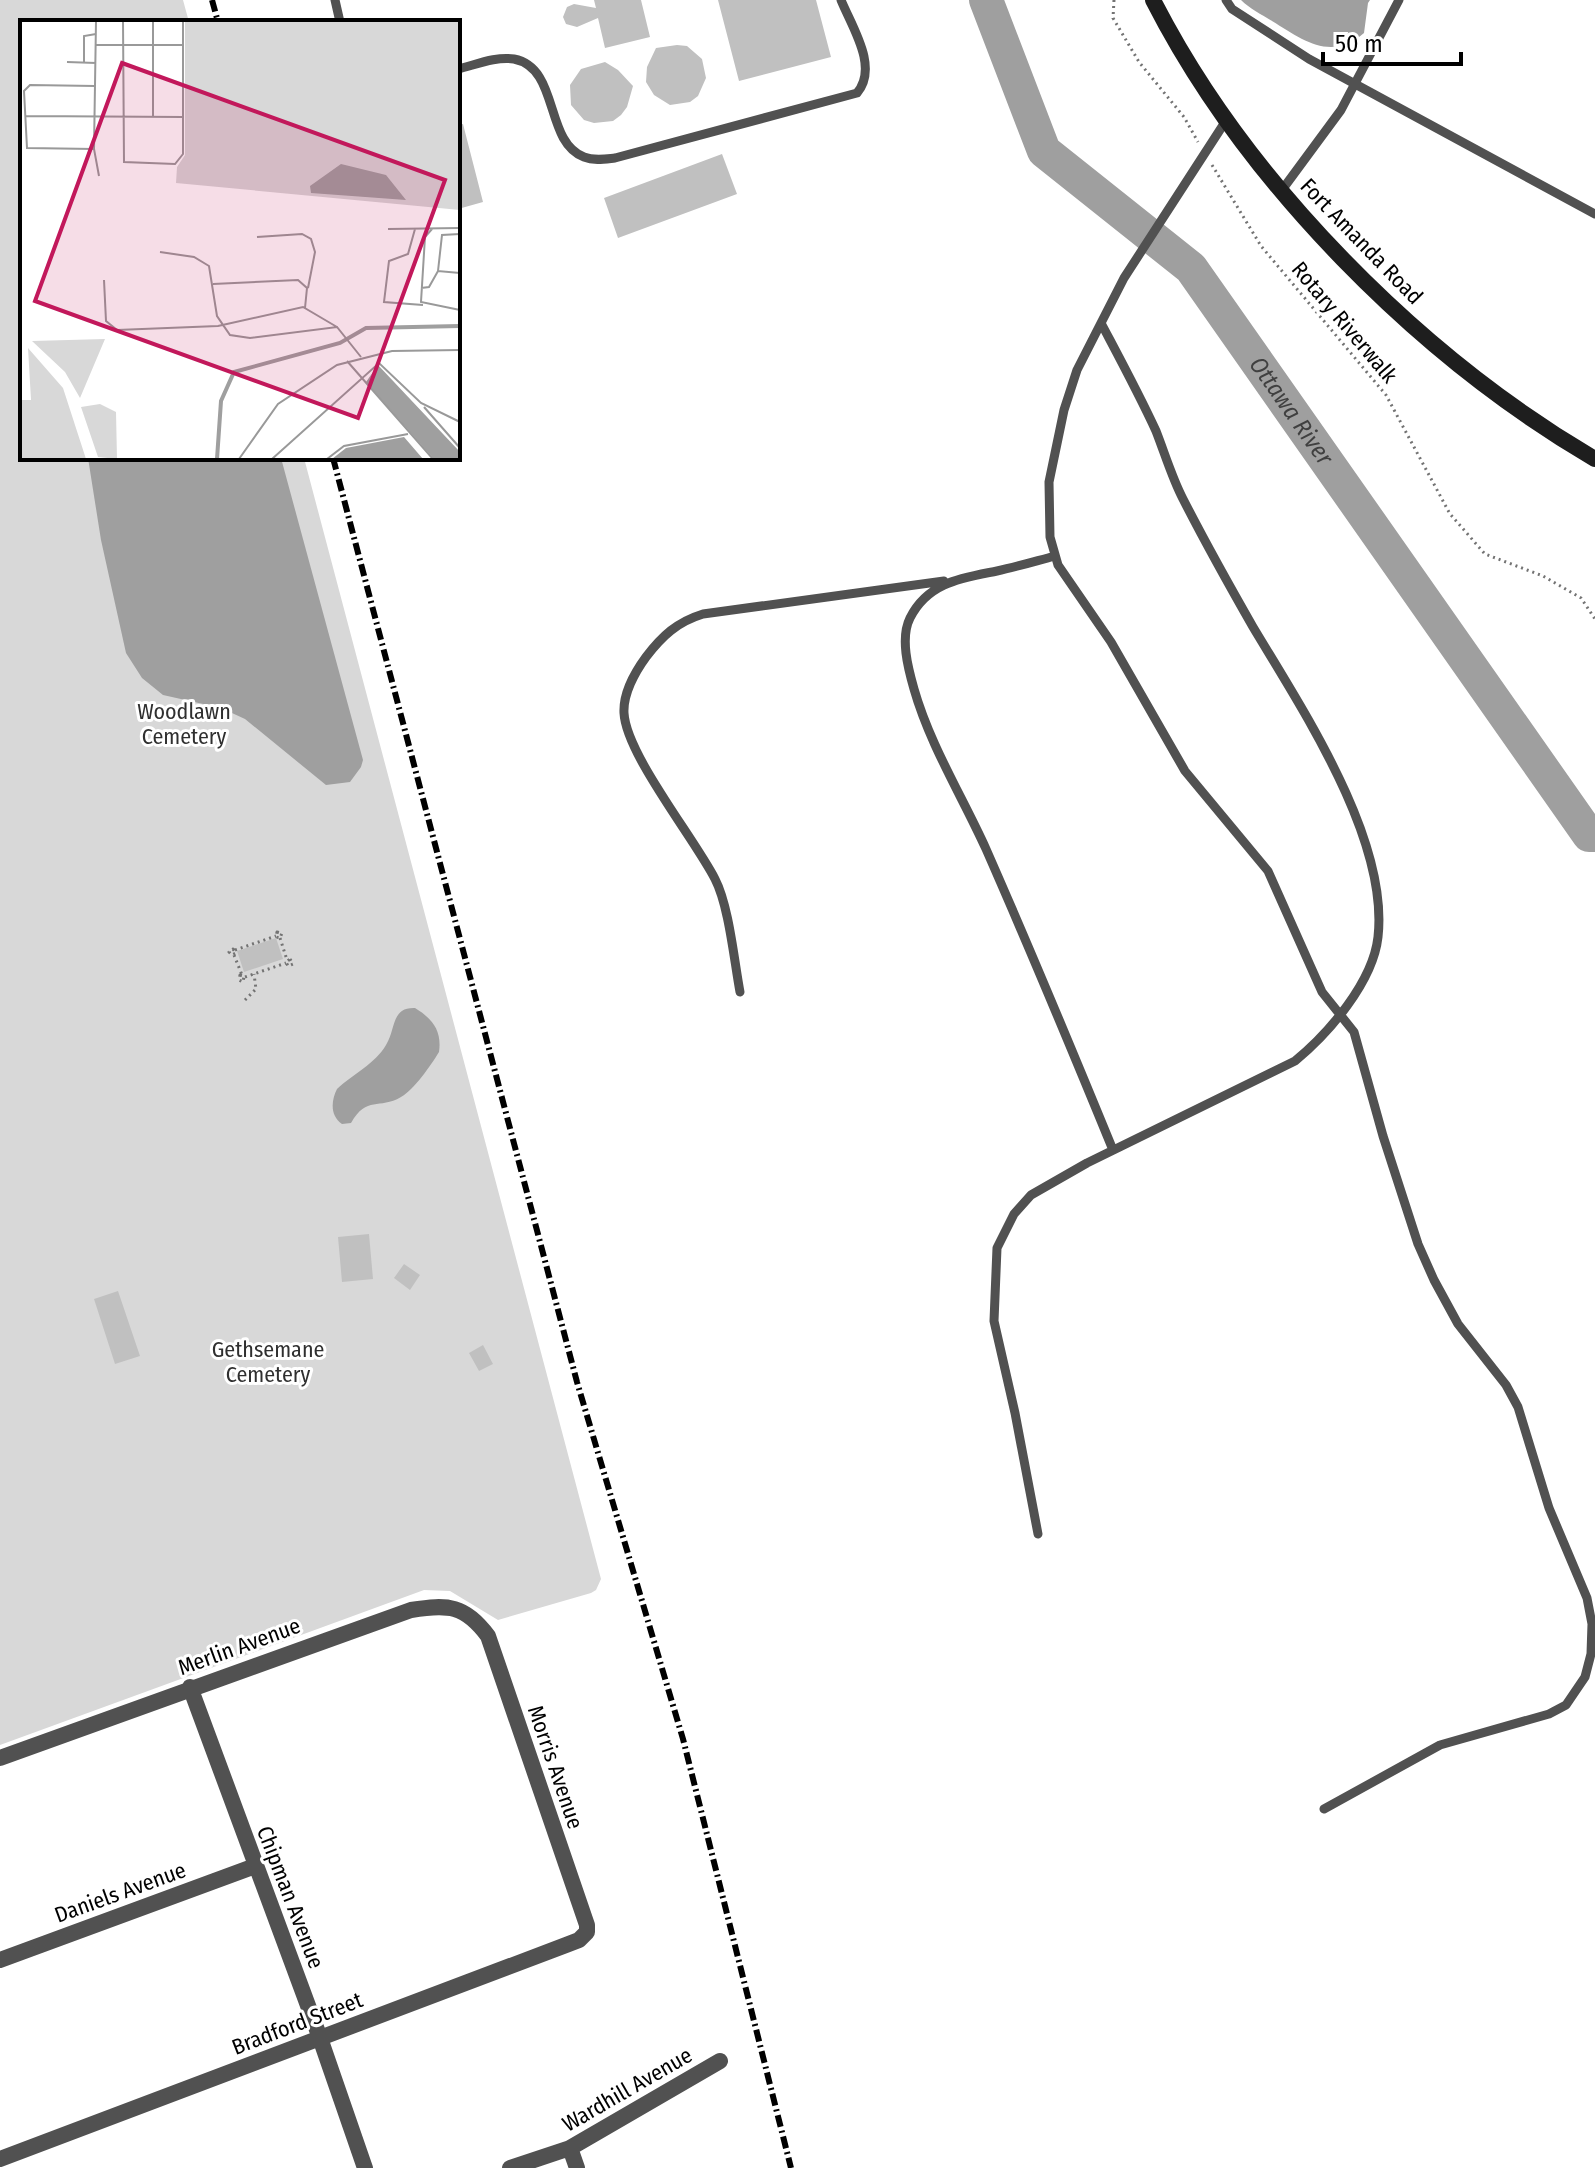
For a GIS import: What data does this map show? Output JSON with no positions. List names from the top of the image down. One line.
{"streets":{"street":["Fort Amanda Road","Merlin Avenue","Morris Avenue","Daniels Avenue","Chipman Avenue","Bradford Street","Wardhill Avenue"],"path":["Rotary Riverwalk"]},"crossings":[["Merlin Avenue","Morris Avenue"],["Merlin Avenue","Chipman Avenue"],["Morris Avenue","Bradford Street"],["Daniels Avenue","Chipman Avenue"],["Chipman Avenue","Bradford Street"]],"water":["Ottawa River"],"parks":["Woodlawn Cemetery","Gethsemane Cemetery"],"scale_bar":"50 m"}
